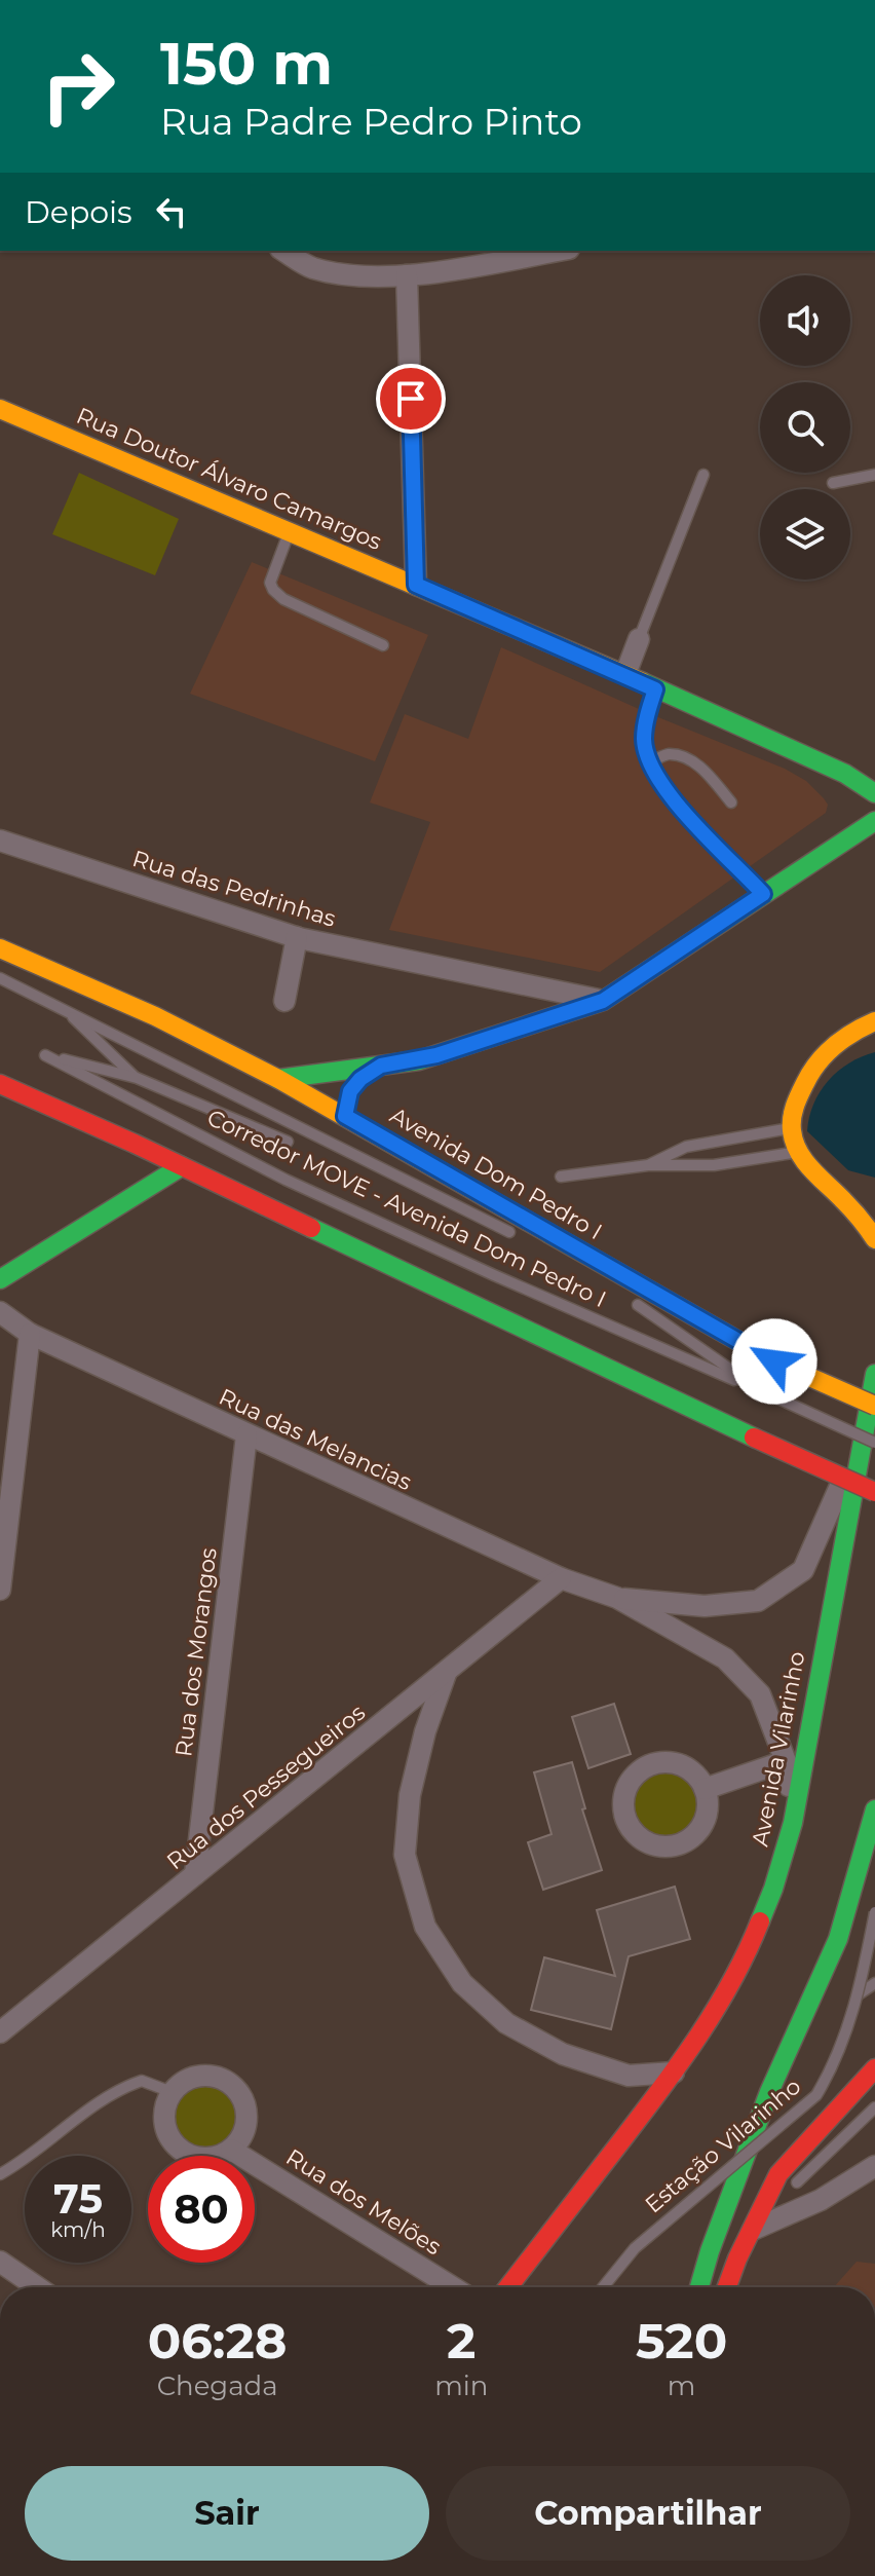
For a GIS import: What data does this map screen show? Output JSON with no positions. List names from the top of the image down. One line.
{"streets":{"main road":["Rua Doutor Álvaro Camargos","Avenida Dom Pedro I","Avenida Vilarinho"],"street":["Rua das Pedrinhas","Rua das Melancias","Rua dos Morangos","Rua dos Pessegueiros","Rua dos Melões"],"lane":["Corredor MOVE - Avenida Dom Pedro I","Estação Vilarinho"]},"crossings":[["Corredor MOVE - Avenida Dom Pedro I","Rua das Melancias"],["Corredor MOVE - Avenida Dom Pedro I","Avenida Vilarinho"],["Rua das Melancias","Rua dos Morangos"],["Rua das Melancias","Avenida Vilarinho"],["Rua das Melancias","Rua dos Pessegueiros"],["Rua dos Morangos","Rua dos Pessegueiros"]],"page":{"turn":["150 m","Rua Padre Pedro Pinto"],"then":"Depois","speed":"75 km/h","limit":"80","eta":["06:28","Chegada","2","min","520","m"],"buttons":["Sair","Compartilhar"]}}
